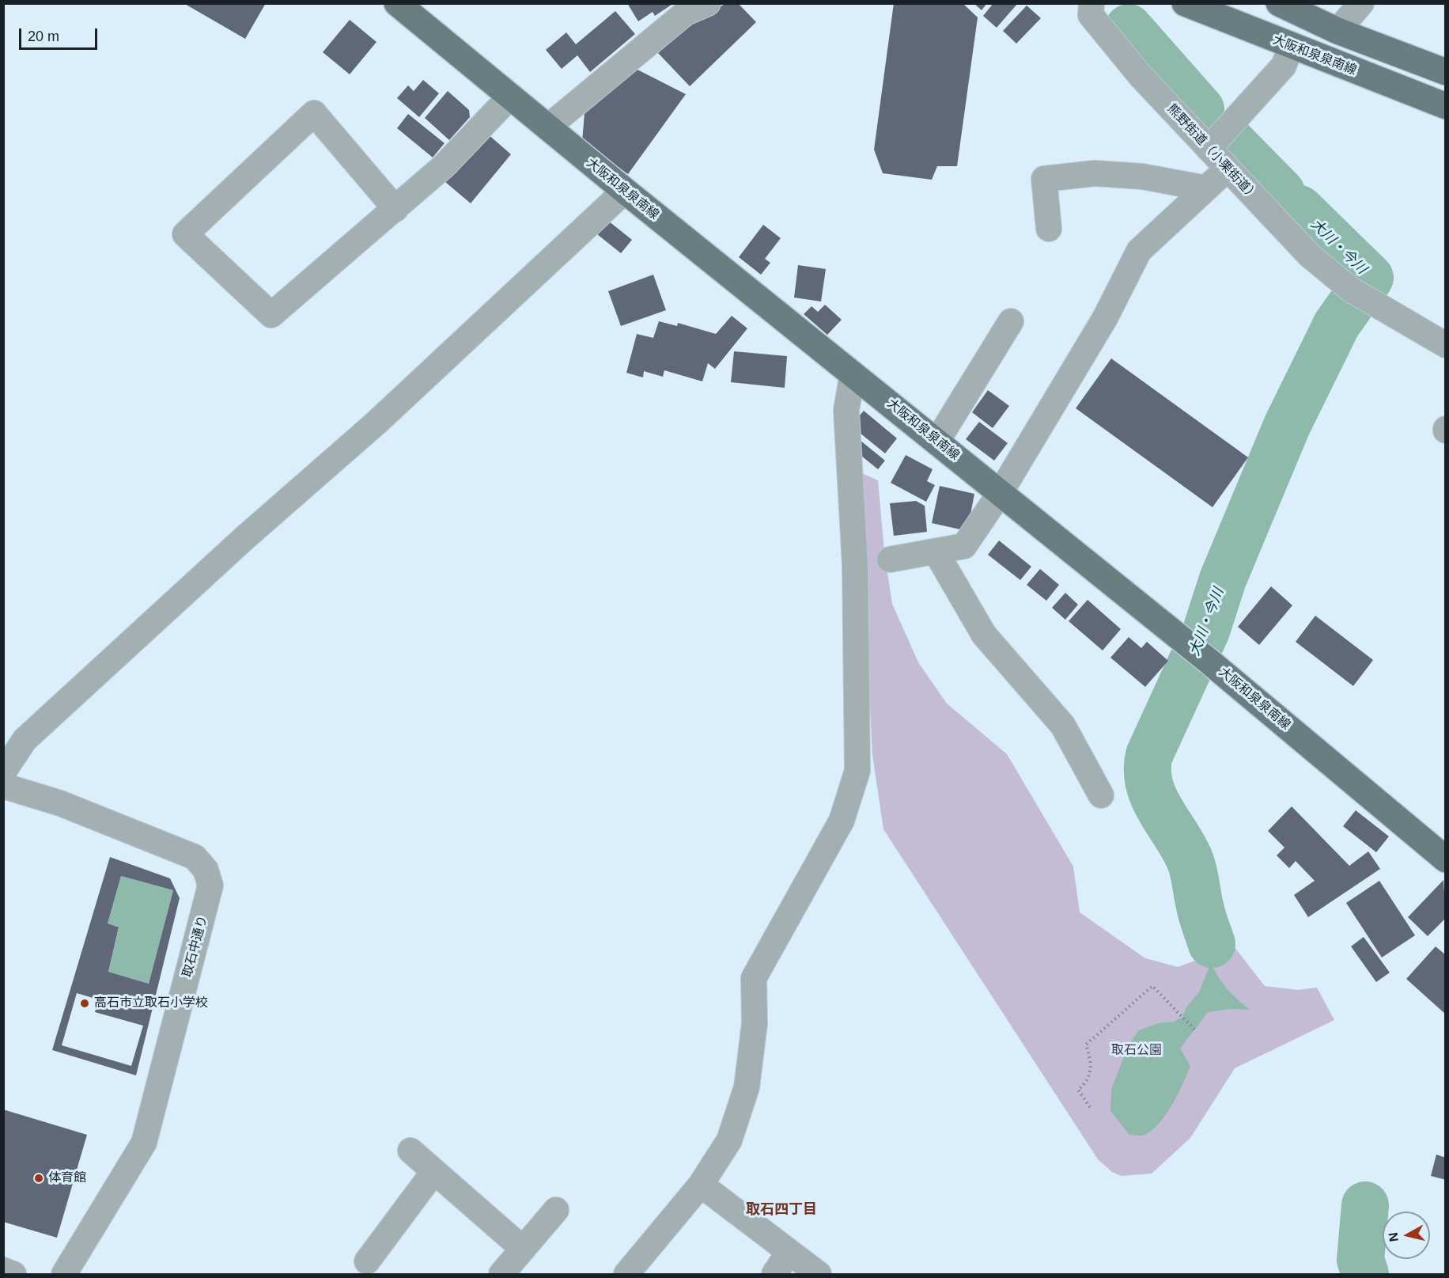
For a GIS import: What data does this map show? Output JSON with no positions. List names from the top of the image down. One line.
{"streets":{"main road":["大阪和泉泉南線"],"street":["熊野街道（小栗街道）","取石中通り"]},"districts":["取石四丁目"],"water":["大川・今川"],"parks":["取石公園"],"places":["高石市立取石小学校","体育館"],"scale_bar":"20 m","north":"left"}
